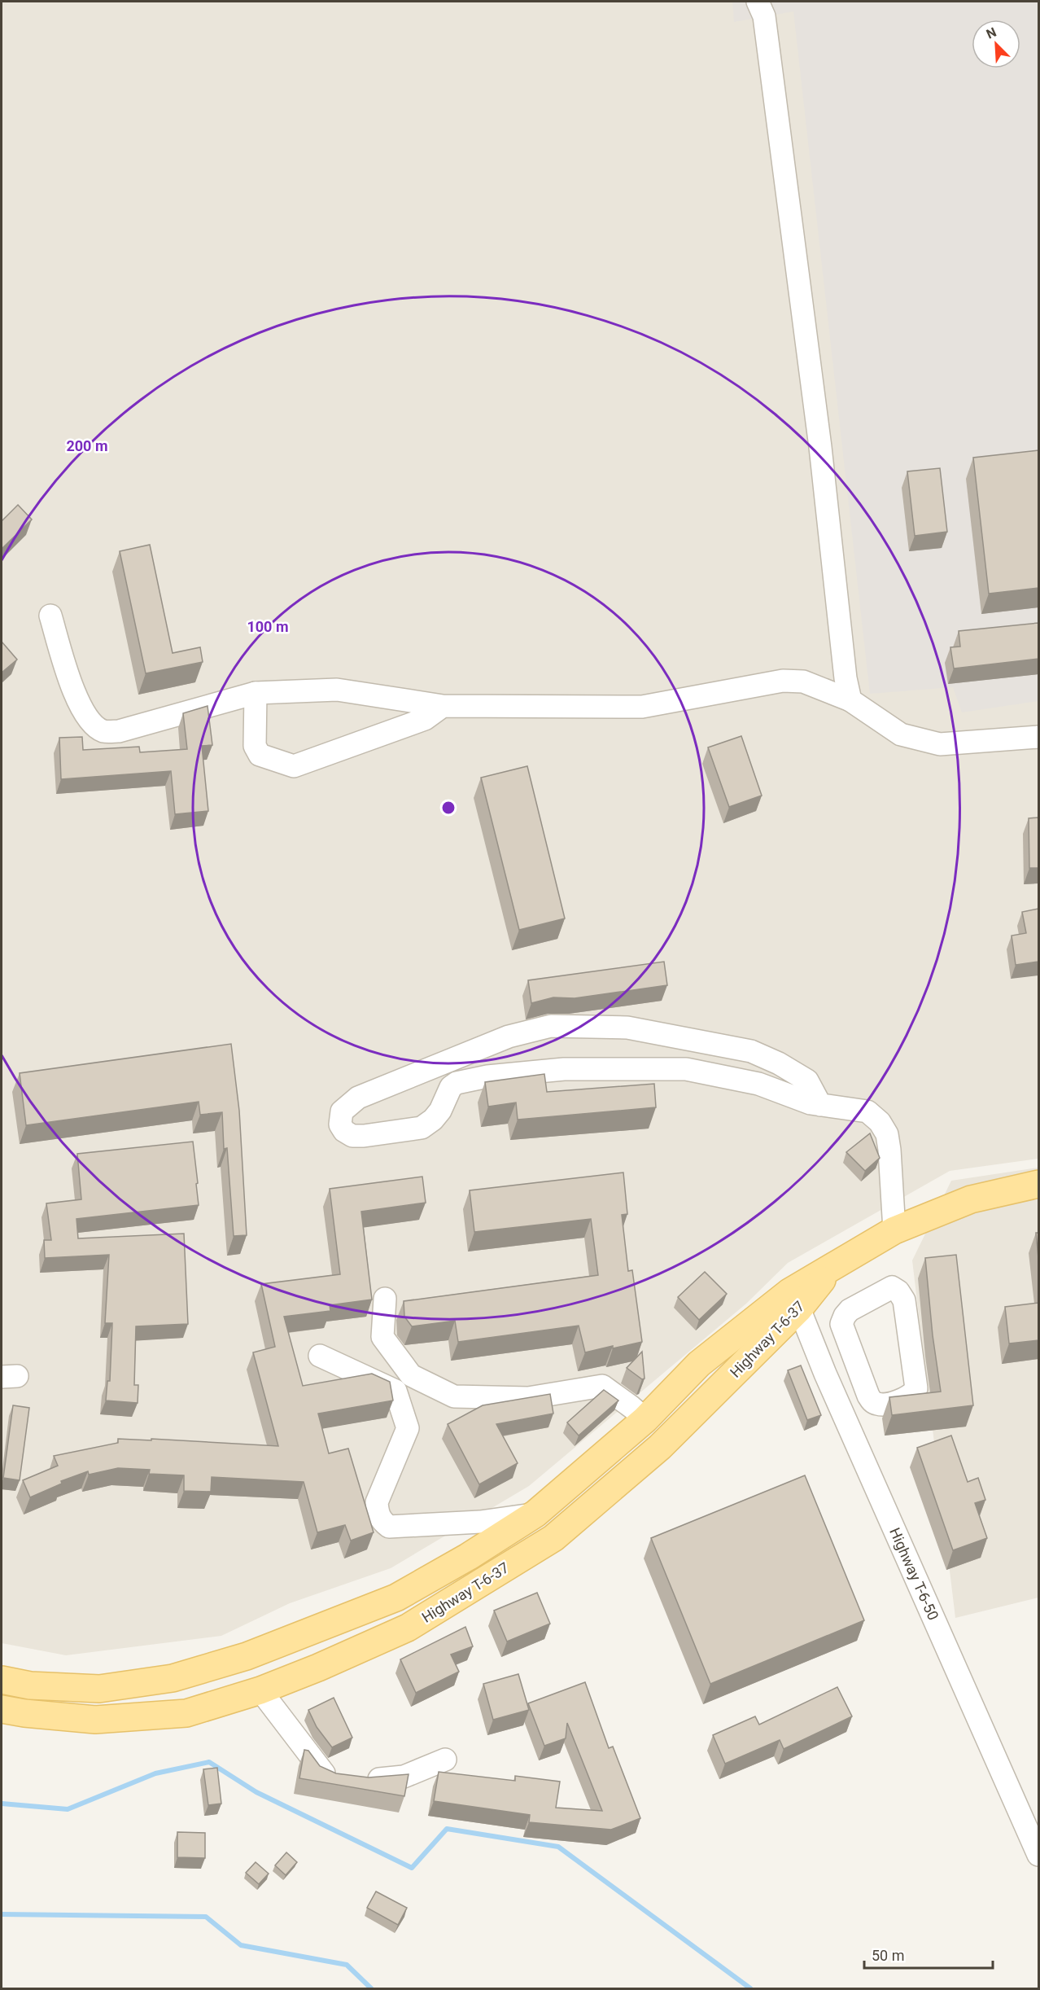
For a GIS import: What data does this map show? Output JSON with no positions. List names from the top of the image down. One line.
{"streets":{"main road":["Highway T-6-37"],"street":["Highway T-6-50"]},"crossings":[["Highway T-6-37","Highway T-6-50"]],"scale_bar":"50 m","north":"top left","rings":["200 m","100 m"]}
